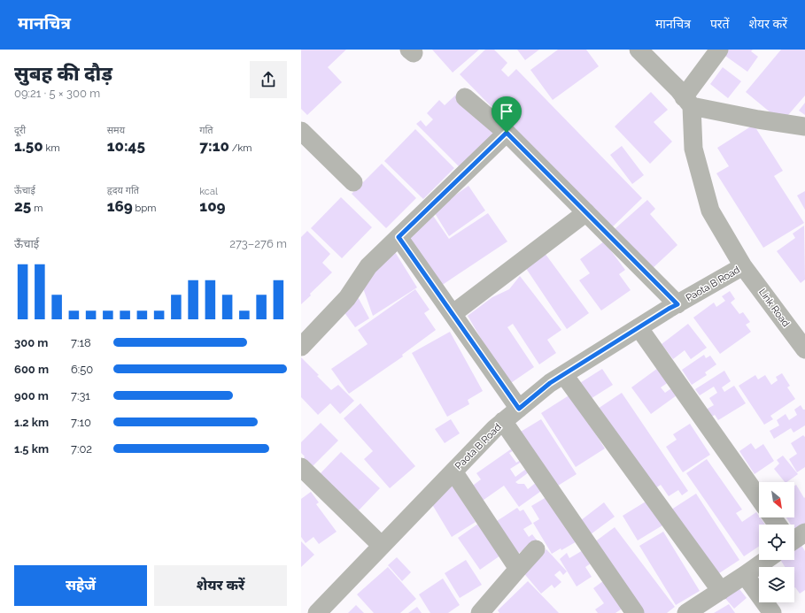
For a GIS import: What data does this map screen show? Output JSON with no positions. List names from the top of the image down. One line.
{"streets":{"street":["Paota B Road","Link Road"]},"crossings":[["Paota B Road","Link Road"]],"north":"bottom right","page":{"header":"मानचित्र","nav":["मानचित्र","परतें","शेयर करें"],"heading":["सुबह की दौड़","09:21 · 5 × 300 m"],"stats":[["दूरी","1.50 km"],["समय","10:45"],["गति","7:10 /km"],["ऊँचाई","25 m"],["हृदय गति","169 bpm"],["kcal","109"]],"chart":["ऊँचाई","273–276 m"],"list":[{"name":"300 m","note":"7:18"},{"name":"600 m","note":"6:50"},{"name":"900 m","note":"7:31"},{"name":"1.2 km","note":"7:10"},{"name":"1.5 km","note":"7:02"}],"buttons":["सहेजें","शेयर करें"]}}
